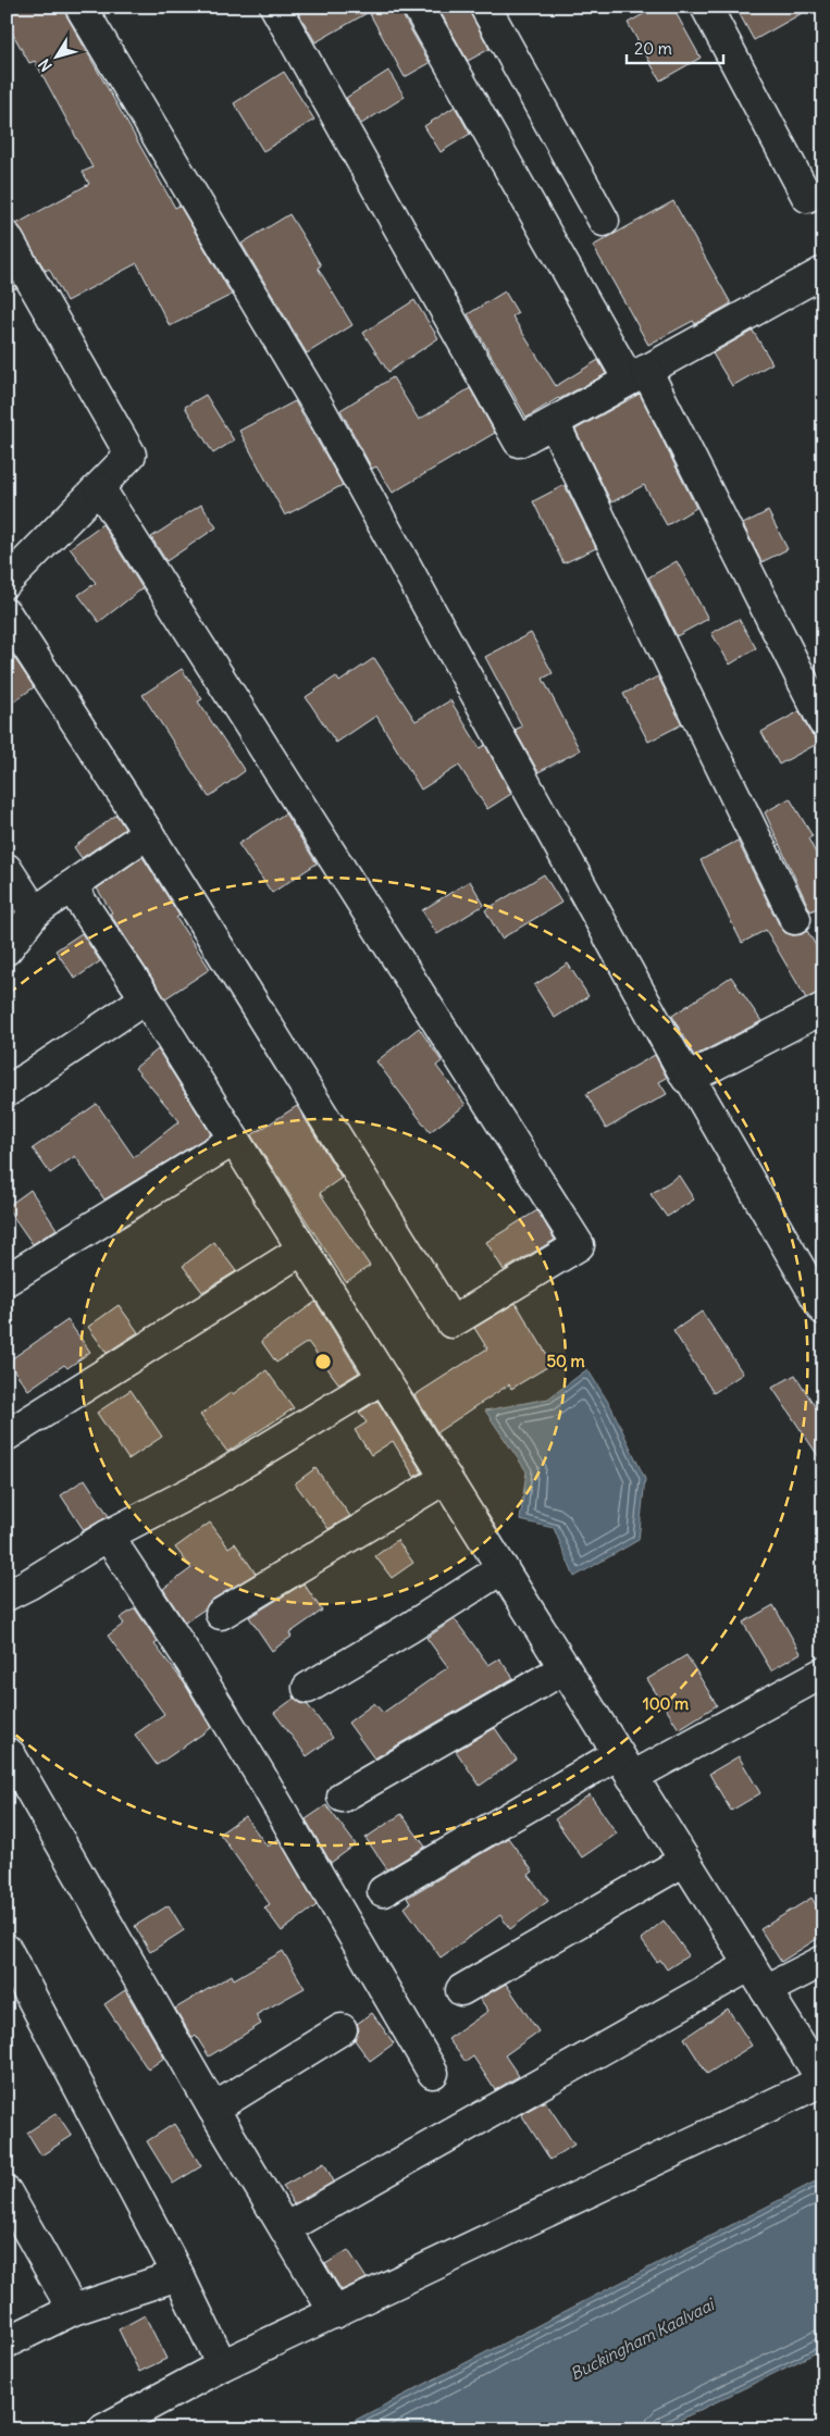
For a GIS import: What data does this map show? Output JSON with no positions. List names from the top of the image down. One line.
{"water":["Buckingham Kaalvaai"],"scale_bar":"20 m","north":"bottom left","rings":["50 m","100 m"]}
